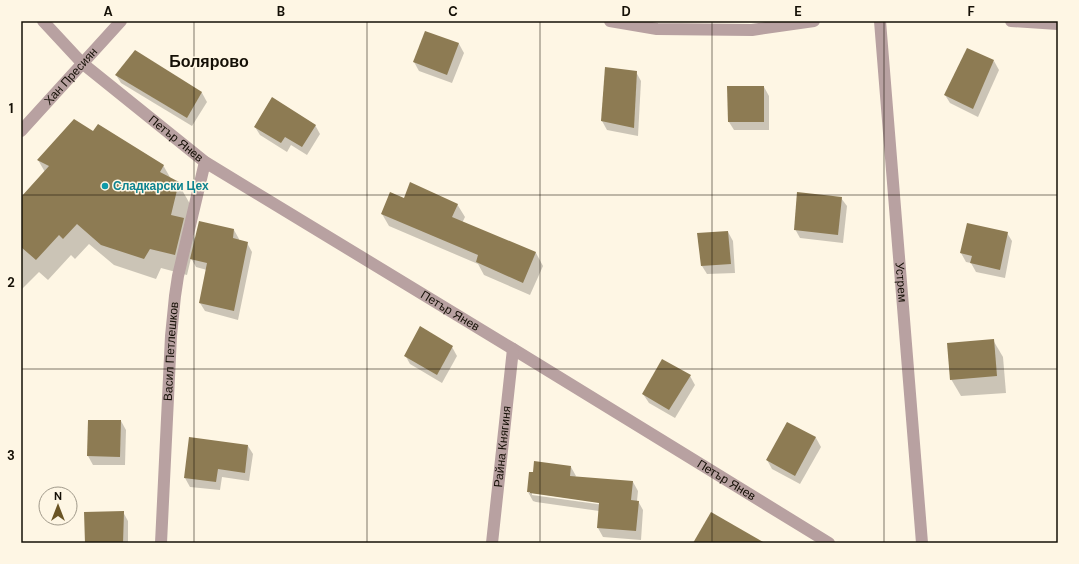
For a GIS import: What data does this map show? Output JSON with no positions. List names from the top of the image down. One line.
{"streets":{"street":["Хан Пресиян","Петър Янев","Устрем","Васил Петлешков","Райна Княгиня"]},"crossings":[["Хан Пресиян","Петър Янев"],["Петър Янев","Васил Петлешков"],["Петър Янев","Райна Княгиня"]],"districts":["Болярово"],"places":["Сладкарски Цех"],"north":"top","grid":{"columns":["A","B","C","D","E","F"],"rows":["1","2","3"]}}
